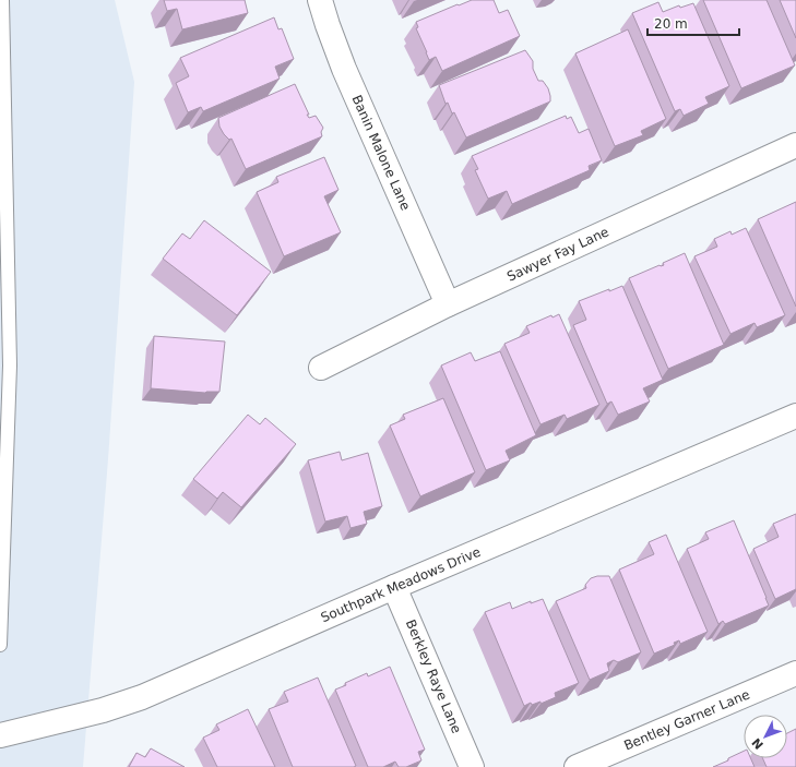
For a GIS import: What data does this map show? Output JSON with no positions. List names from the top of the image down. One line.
{"streets":{"street":["Banin Malone Lane","Sawyer Fay Lane","Southpark Meadows Drive","Berkley Raye Lane","Bentley Garner Lane"]},"crossings":[["Banin Malone Lane","Sawyer Fay Lane"],["Southpark Meadows Drive","Berkley Raye Lane"]],"scale_bar":"20 m","north":"bottom left"}
